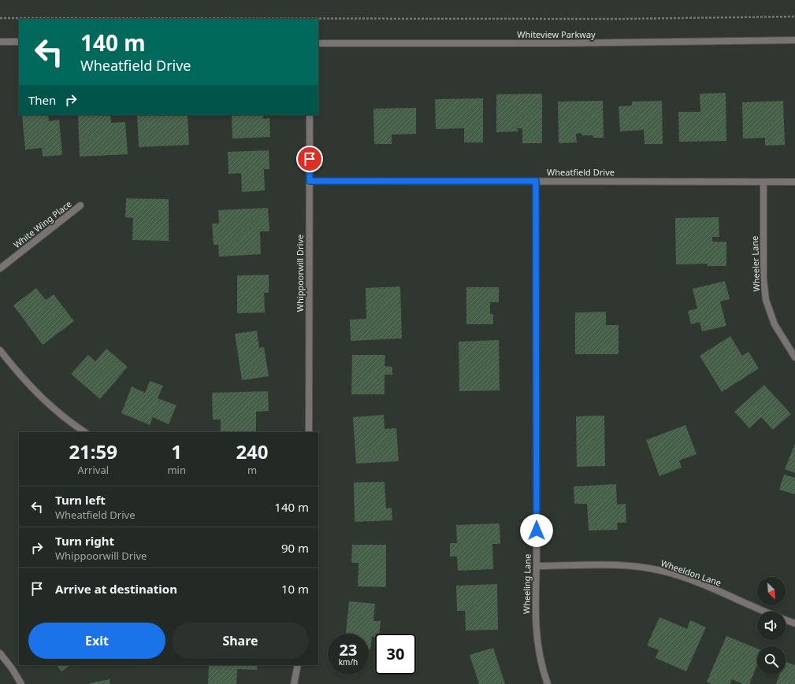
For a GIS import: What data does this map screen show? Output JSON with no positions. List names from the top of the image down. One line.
{"streets":{"street":["Whiteview Parkway","Wheatfield Drive","White Wing Place","Wheeler Lane","Whippoorwill Drive","Wheeldon Lane","Wheeling Lane"]},"crossings":[["Wheatfield Drive","Wheeler Lane"],["Wheatfield Drive","Whippoorwill Drive"],["Wheatfield Drive","Wheeling Lane"],["Wheeldon Lane","Wheeling Lane"]],"north":"bottom right","page":{"turn":["140 m","Wheatfield Drive"],"then":"Then","eta":["21:59","Arrival","1","min","240","m"],"list":[{"name":"Turn left","note":"Wheatfield Drive","value":"140 m"},{"name":"Turn right","note":"Whippoorwill Drive","value":"90 m"},{"name":"Arrive at destination","value":"10 m"}],"buttons":["Exit","Share"],"speed":"23 km/h","limit":"30"}}
